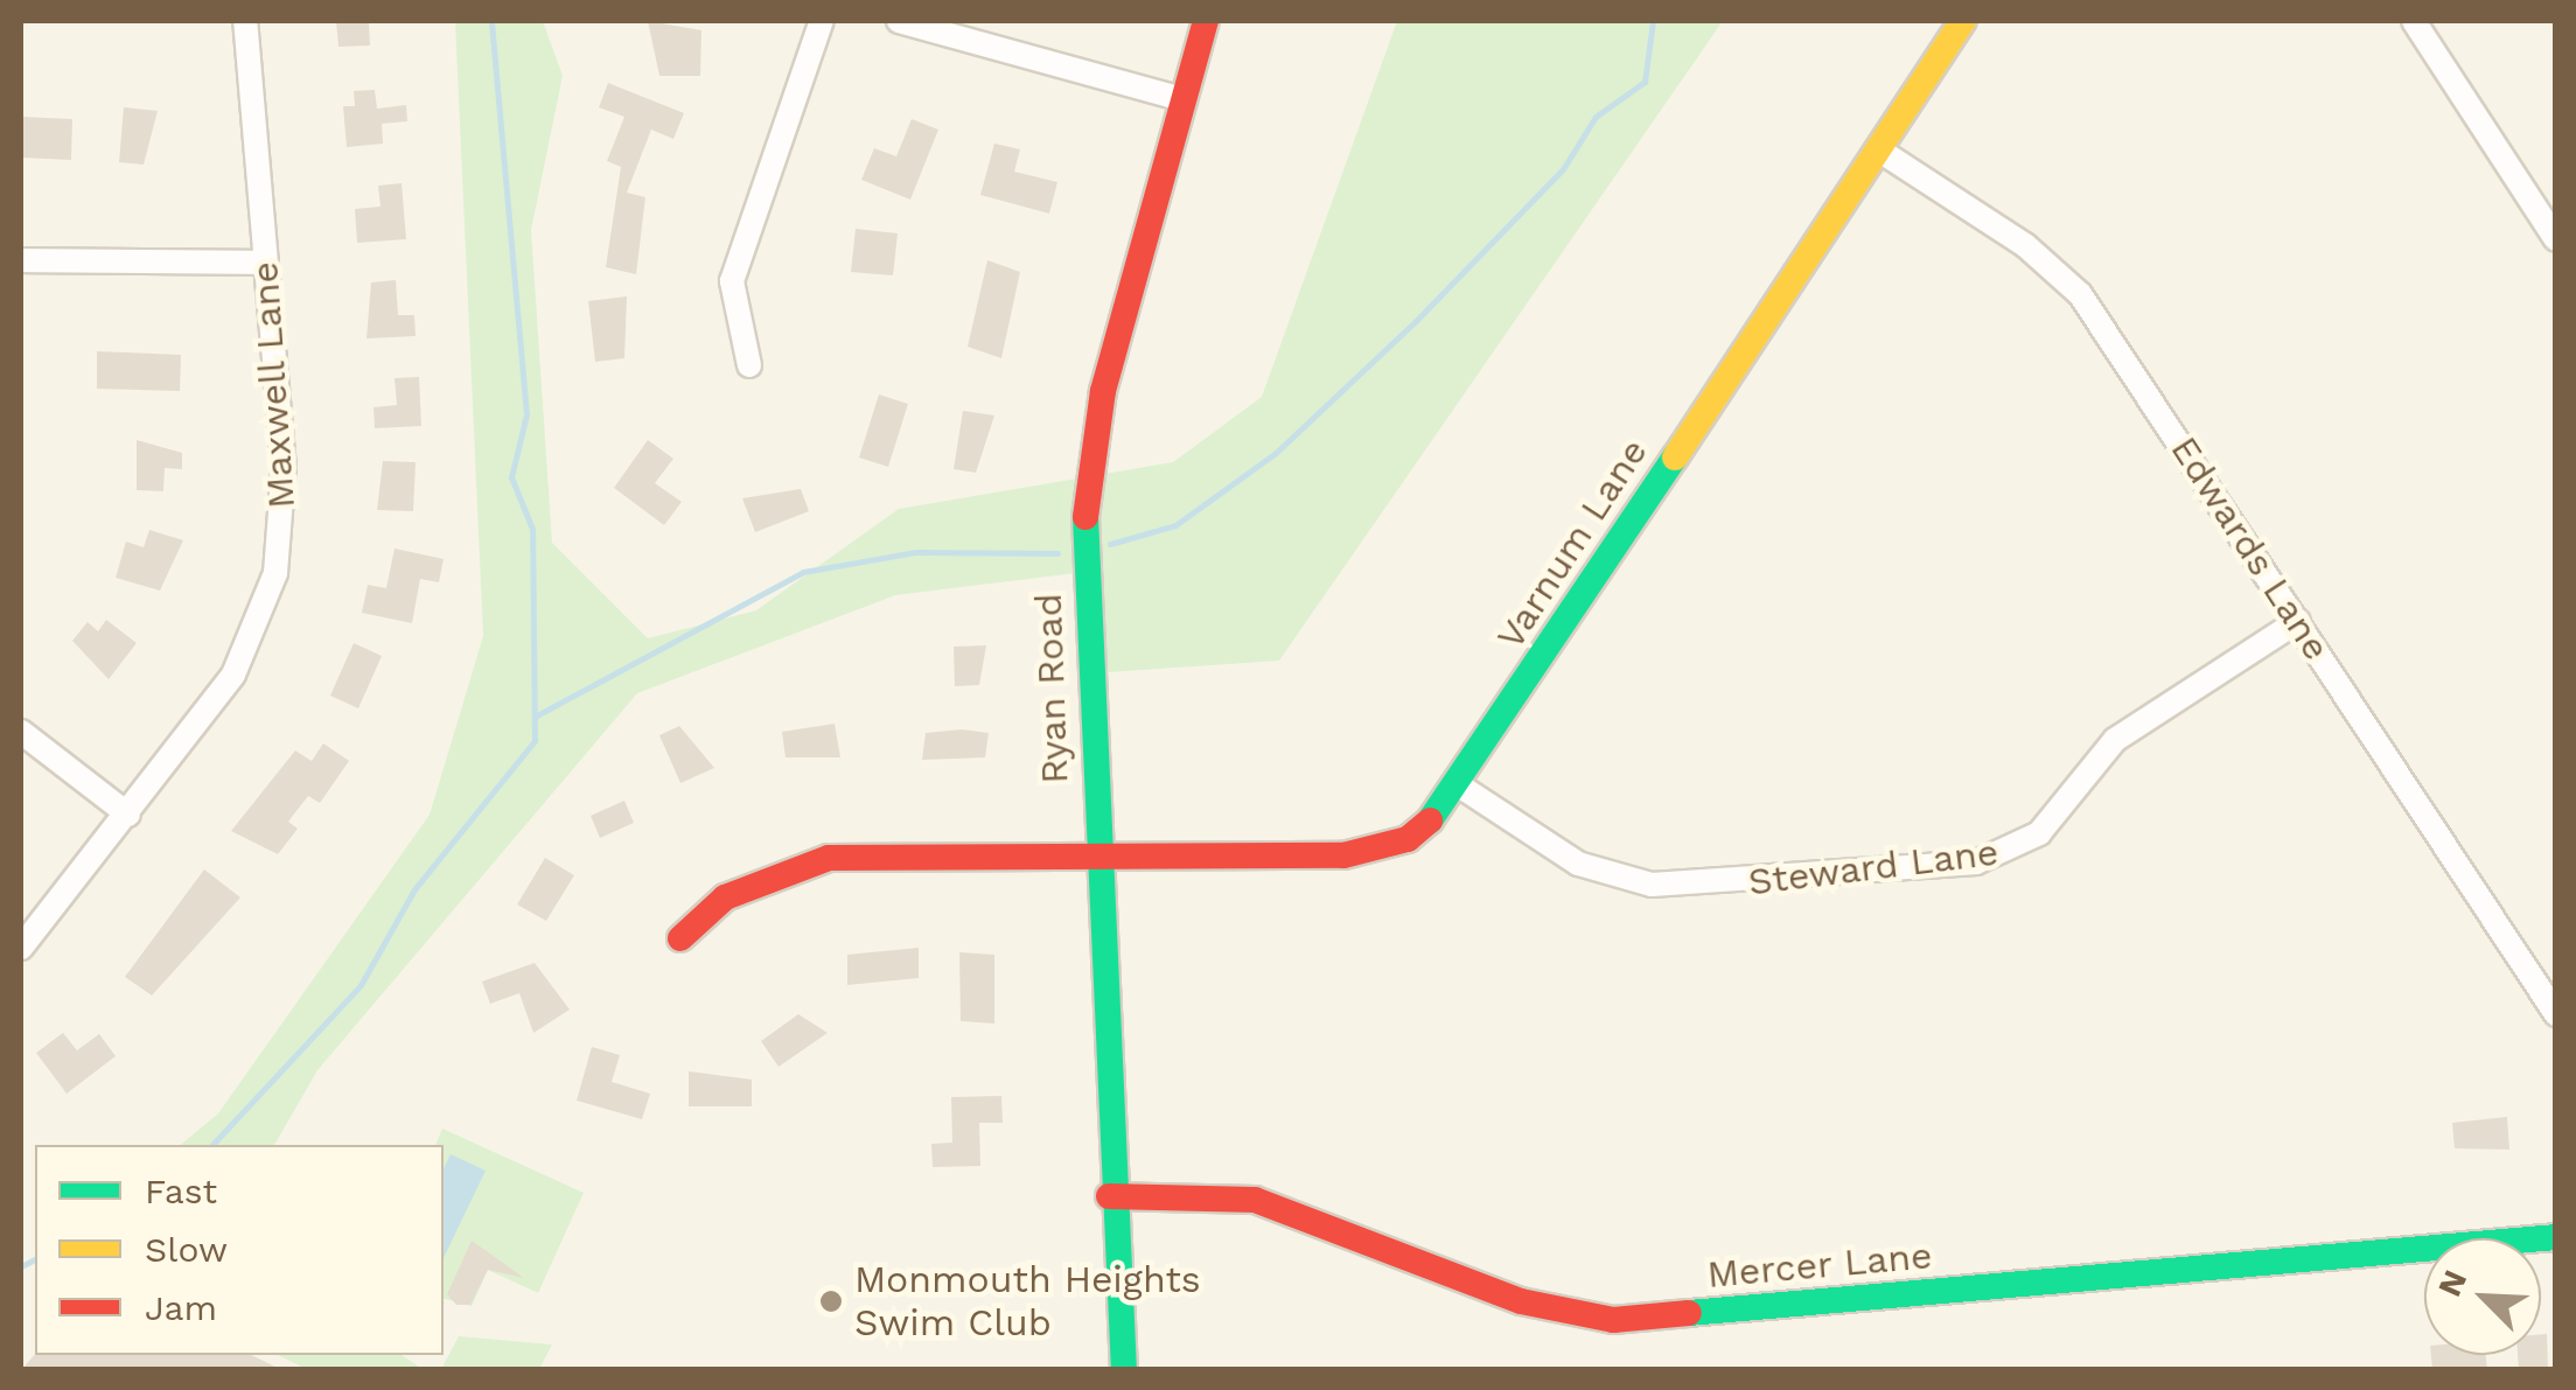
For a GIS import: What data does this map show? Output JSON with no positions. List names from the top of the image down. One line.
{"streets":{"street":["Maxwell Lane","Varnum Lane","Edwards Lane","Ryan Road","Steward Lane","Mercer Lane"]},"crossings":[["Varnum Lane","Edwards Lane"],["Varnum Lane","Ryan Road"],["Varnum Lane","Steward Lane"],["Edwards Lane","Steward Lane"],["Ryan Road","Mercer Lane"]],"places":["Monmouth Heights Swim Club"],"legend":["Fast","Slow","Jam"],"north":"top left"}
